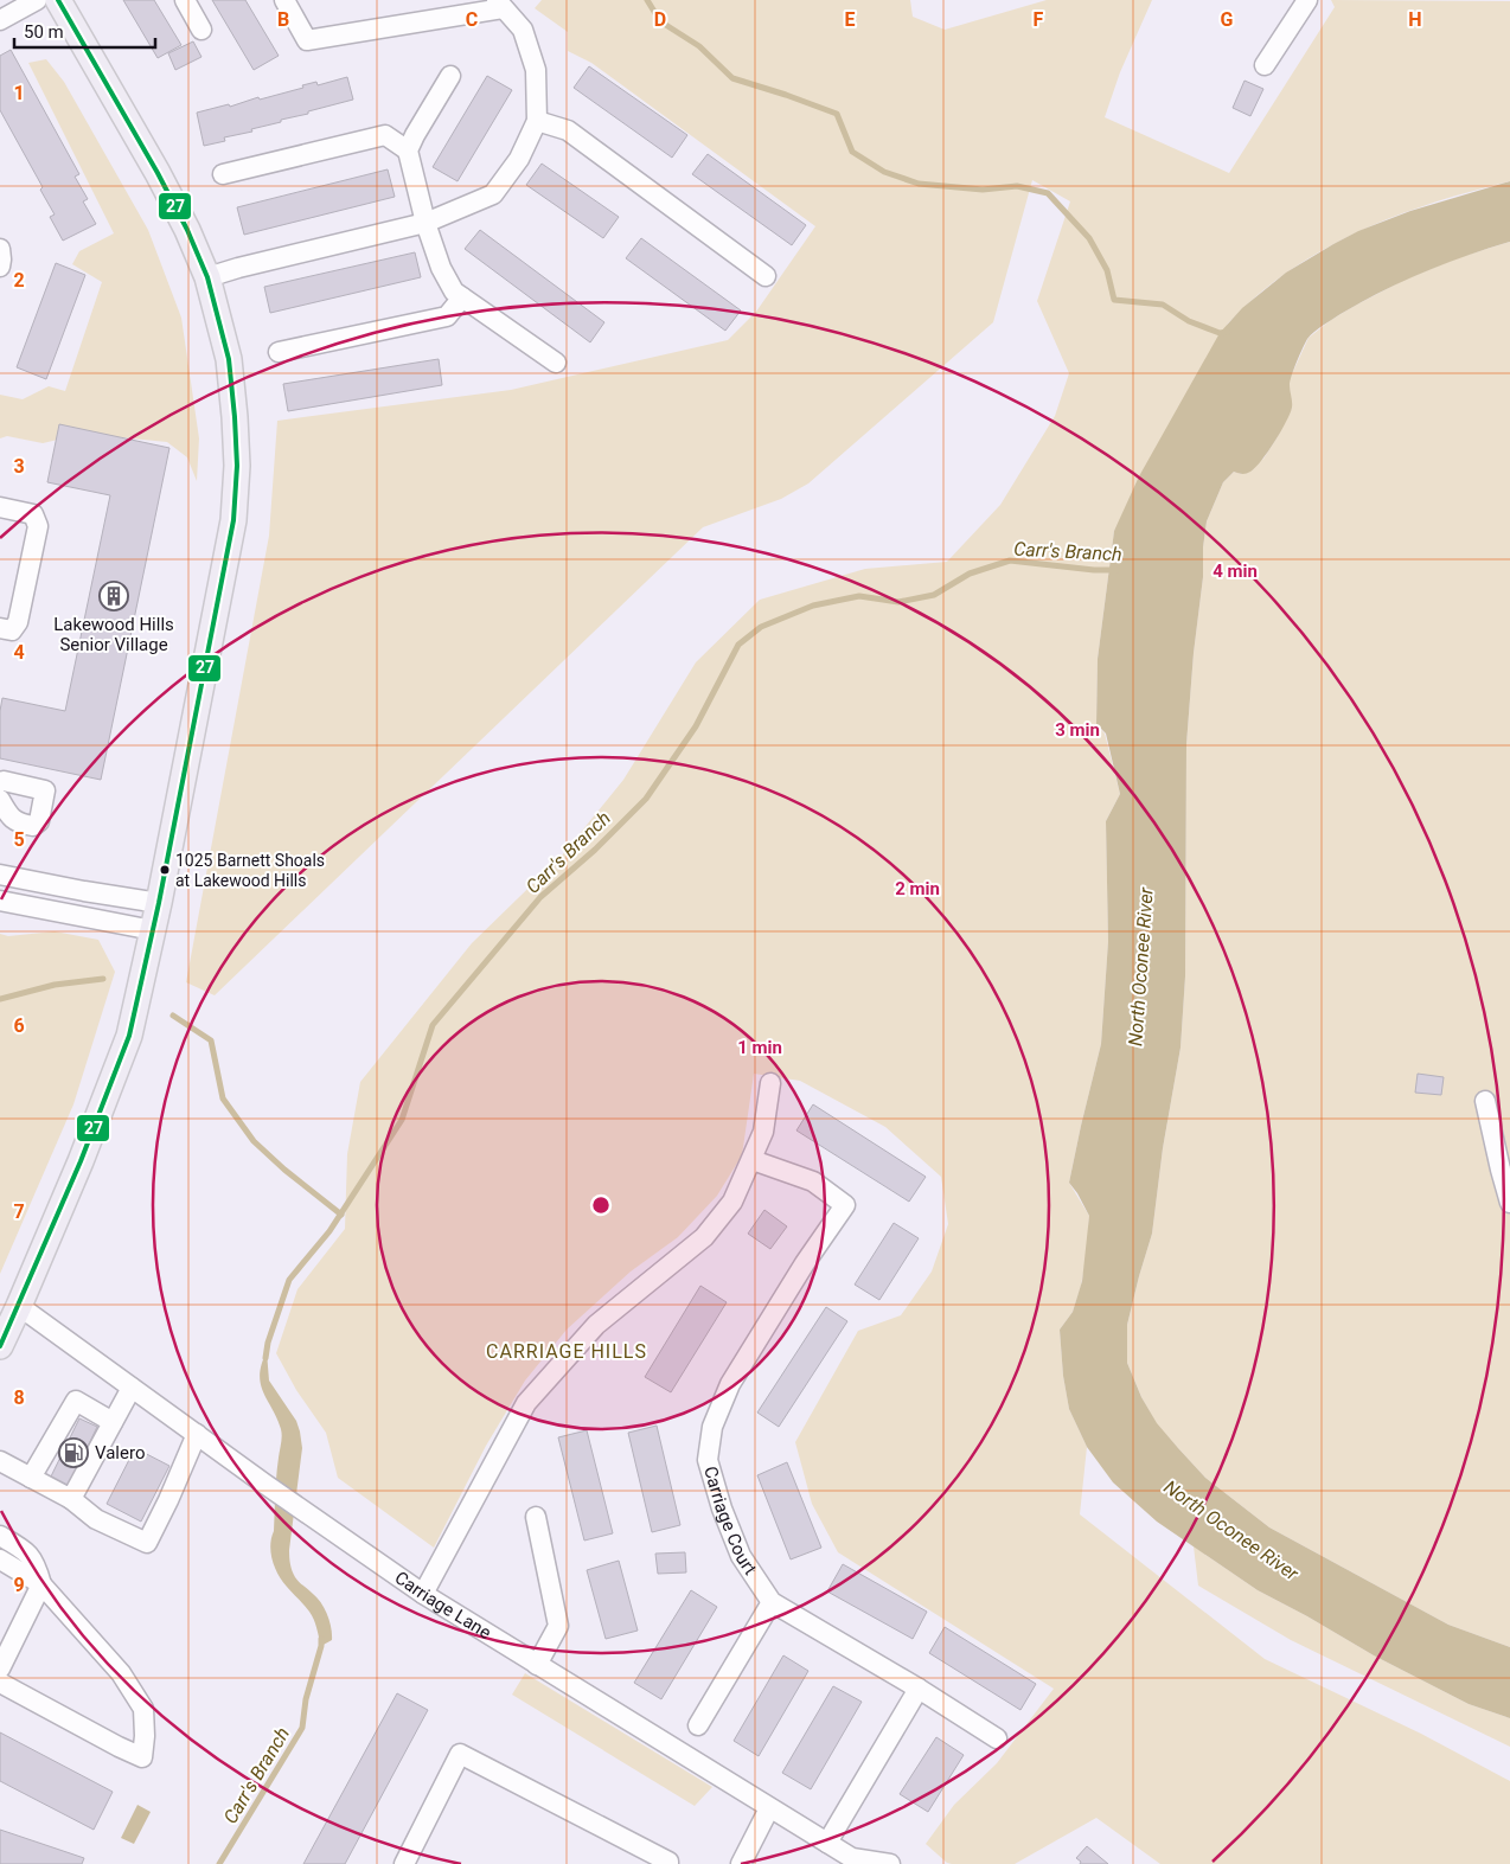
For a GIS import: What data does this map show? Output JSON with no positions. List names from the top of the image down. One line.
{"streets":{"street":["Carriage Court","Carriage Lane"]},"districts":["CARRIAGE HILLS"],"water":["Carr's Branch","North Oconee River"],"places":{"building":["Lakewood Hills Senior Village"],"other":["1025 Barnett Shoals at Lakewood Hills"],"fuel station":["Valero"]},"lines":["transit line 27"],"scale_bar":"50 m","grid":{"columns":["B","C","D","E","F","G","H"],"rows":["1","2","3","4","5","6","7","8","9"]},"rings":["4 min","3 min","2 min","1 min"]}
